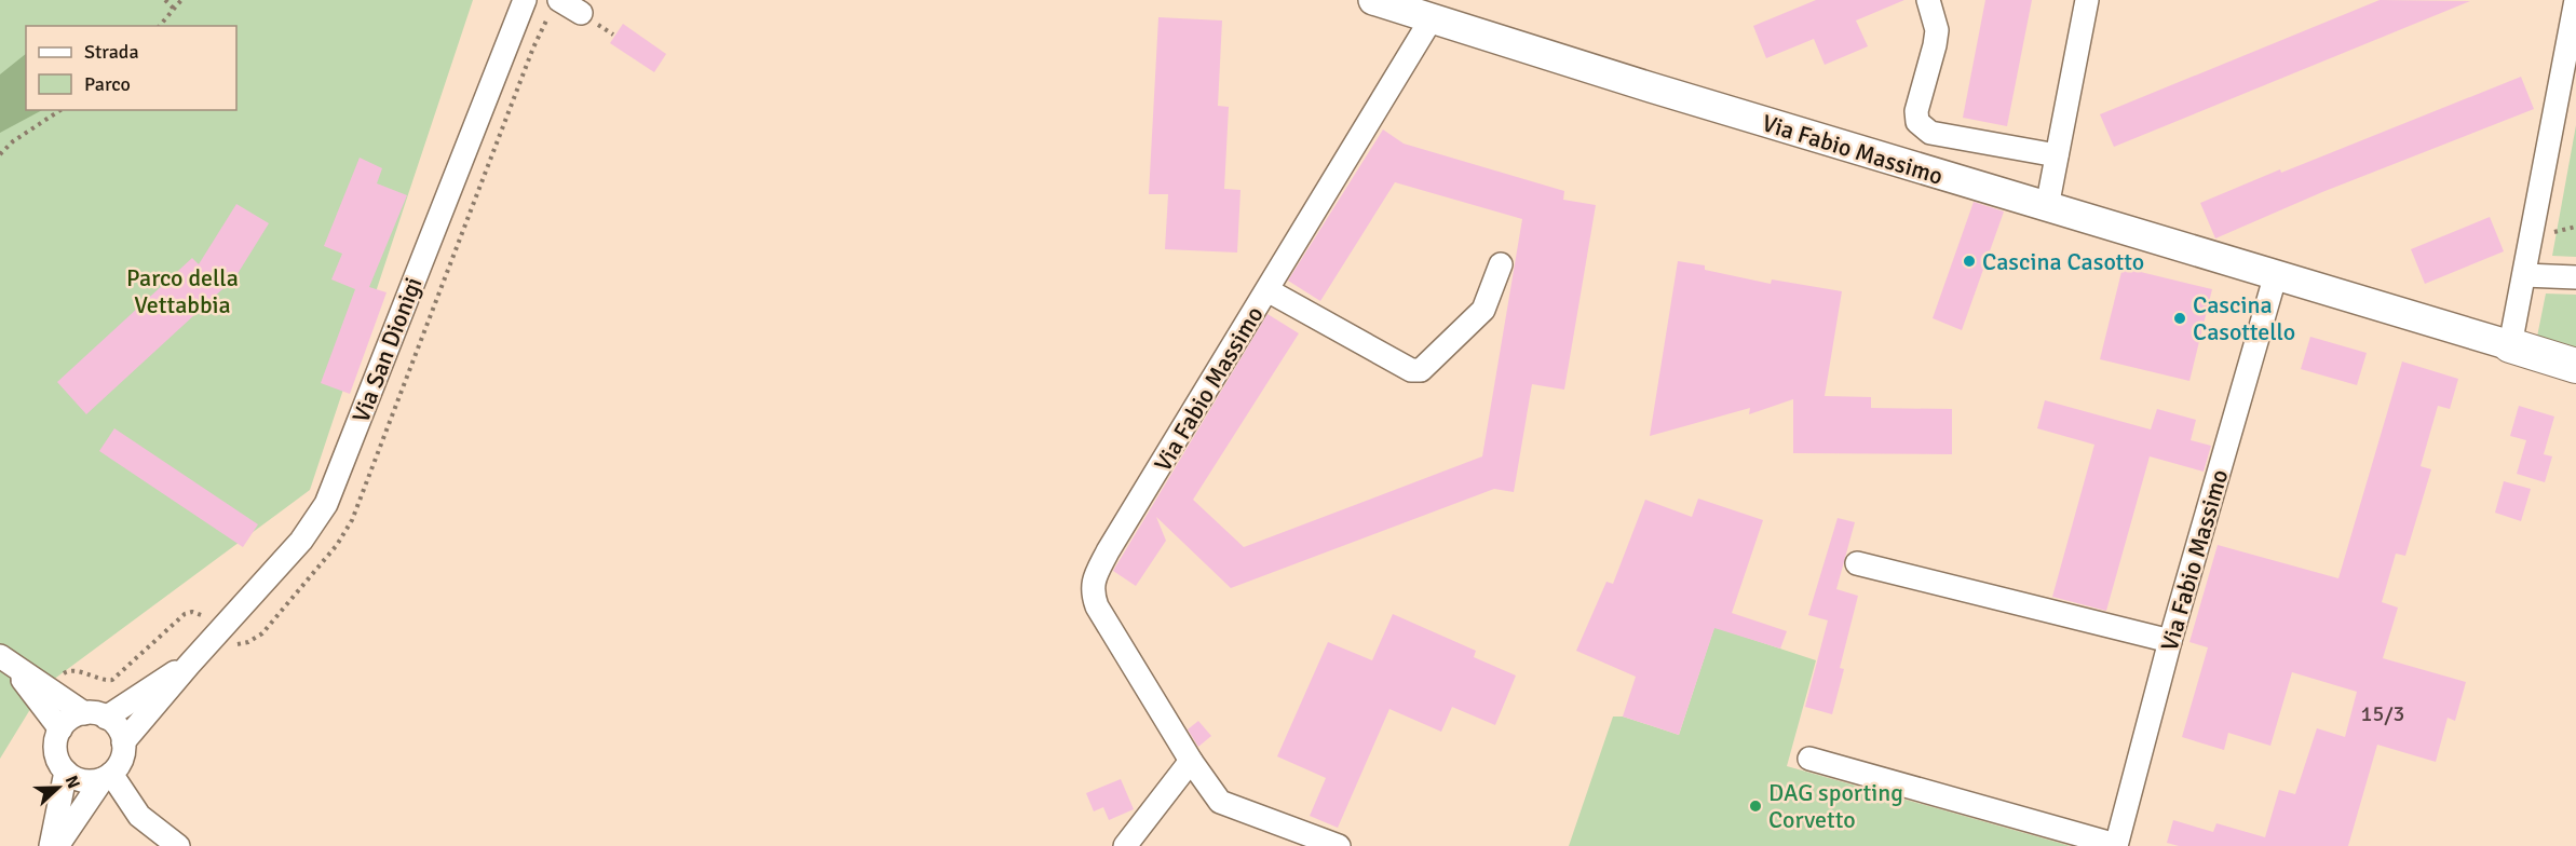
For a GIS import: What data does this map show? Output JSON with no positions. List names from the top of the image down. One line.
{"streets":{"main road":["Via Fabio Massimo"],"street":["Via San Dionigi"]},"parks":["Parco della Vettabbia"],"places":["Cascina Casotto","Cascina Casottello","DAG sporting Corvetto"],"house_numbers":["15/3"],"legend":["Strada","Parco"],"north":"right"}
